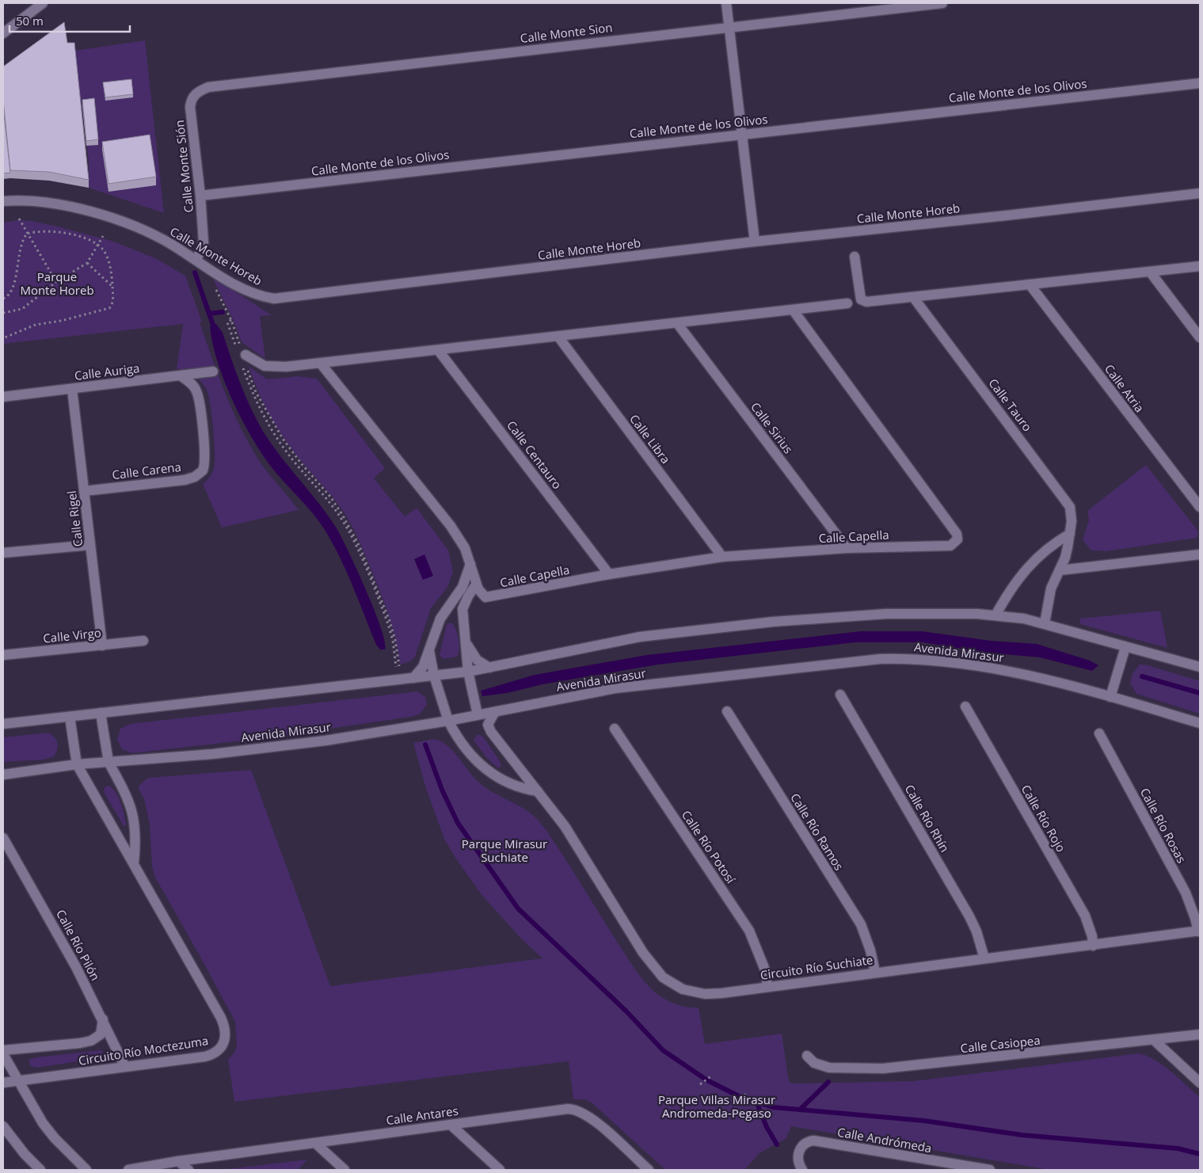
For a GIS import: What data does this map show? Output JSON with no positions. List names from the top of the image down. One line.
{"streets":{"street":["Calle Monte Sion","Calle Monte de los Olivos","Calle Monte Sión","Calle Monte Horeb","Calle Auriga","Calle Atria","Calle Tauro","Calle Sirius","Calle Libra","Calle Centauro","Calle Carena","Calle Rigel","Calle Capella","Calle Virgo","Avenida Mirasur","Calle Río Rhín","Calle Río Rojo","Calle Río Rosas","Calle Río Ramos","Calle Río Potosí","Calle Río Pilón","Circuito Río Suchiate","Calle Casiopea","Circuito Río Moctezuma","Calle Antares","Calle Andrómeda"]},"crossings":[["Calle Monte Sion","Calle Monte Sión"],["Calle Monte de los Olivos","Calle Monte Sión"],["Calle Monte Sión","Calle Monte Horeb"],["Calle Auriga","Calle Carena"],["Calle Auriga","Calle Rigel"],["Calle Sirius","Calle Capella"],["Calle Libra","Calle Capella"],["Calle Centauro","Calle Capella"],["Calle Carena","Calle Rigel"],["Calle Rigel","Calle Virgo"],["Avenida Mirasur","Circuito Río Suchiate"],["Avenida Mirasur","Circuito Río Moctezuma"],["Calle Río Rhín","Circuito Río Suchiate"],["Calle Río Rojo","Circuito Río Suchiate"],["Calle Río Rosas","Circuito Río Suchiate"],["Calle Río Ramos","Circuito Río Suchiate"],["Calle Río Potosí","Circuito Río Suchiate"],["Calle Río Pilón","Circuito Río Moctezuma"]],"parks":["Parque Monte Horeb","Parque Mirasur Suchiate","Parque Villas Mirasur Andromeda-Pegaso"],"scale_bar":"50 m"}
